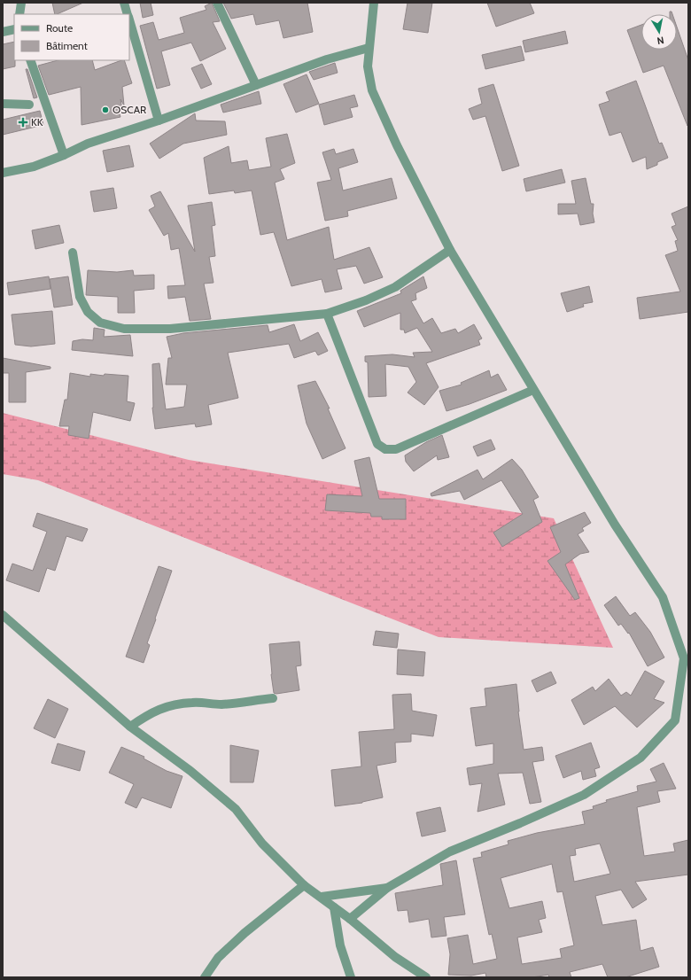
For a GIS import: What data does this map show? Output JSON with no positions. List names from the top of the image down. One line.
{"places":{"other":["OSCAR"],"health":["KK"]},"legend":["Route","Bâtiment"],"north":"bottom"}
